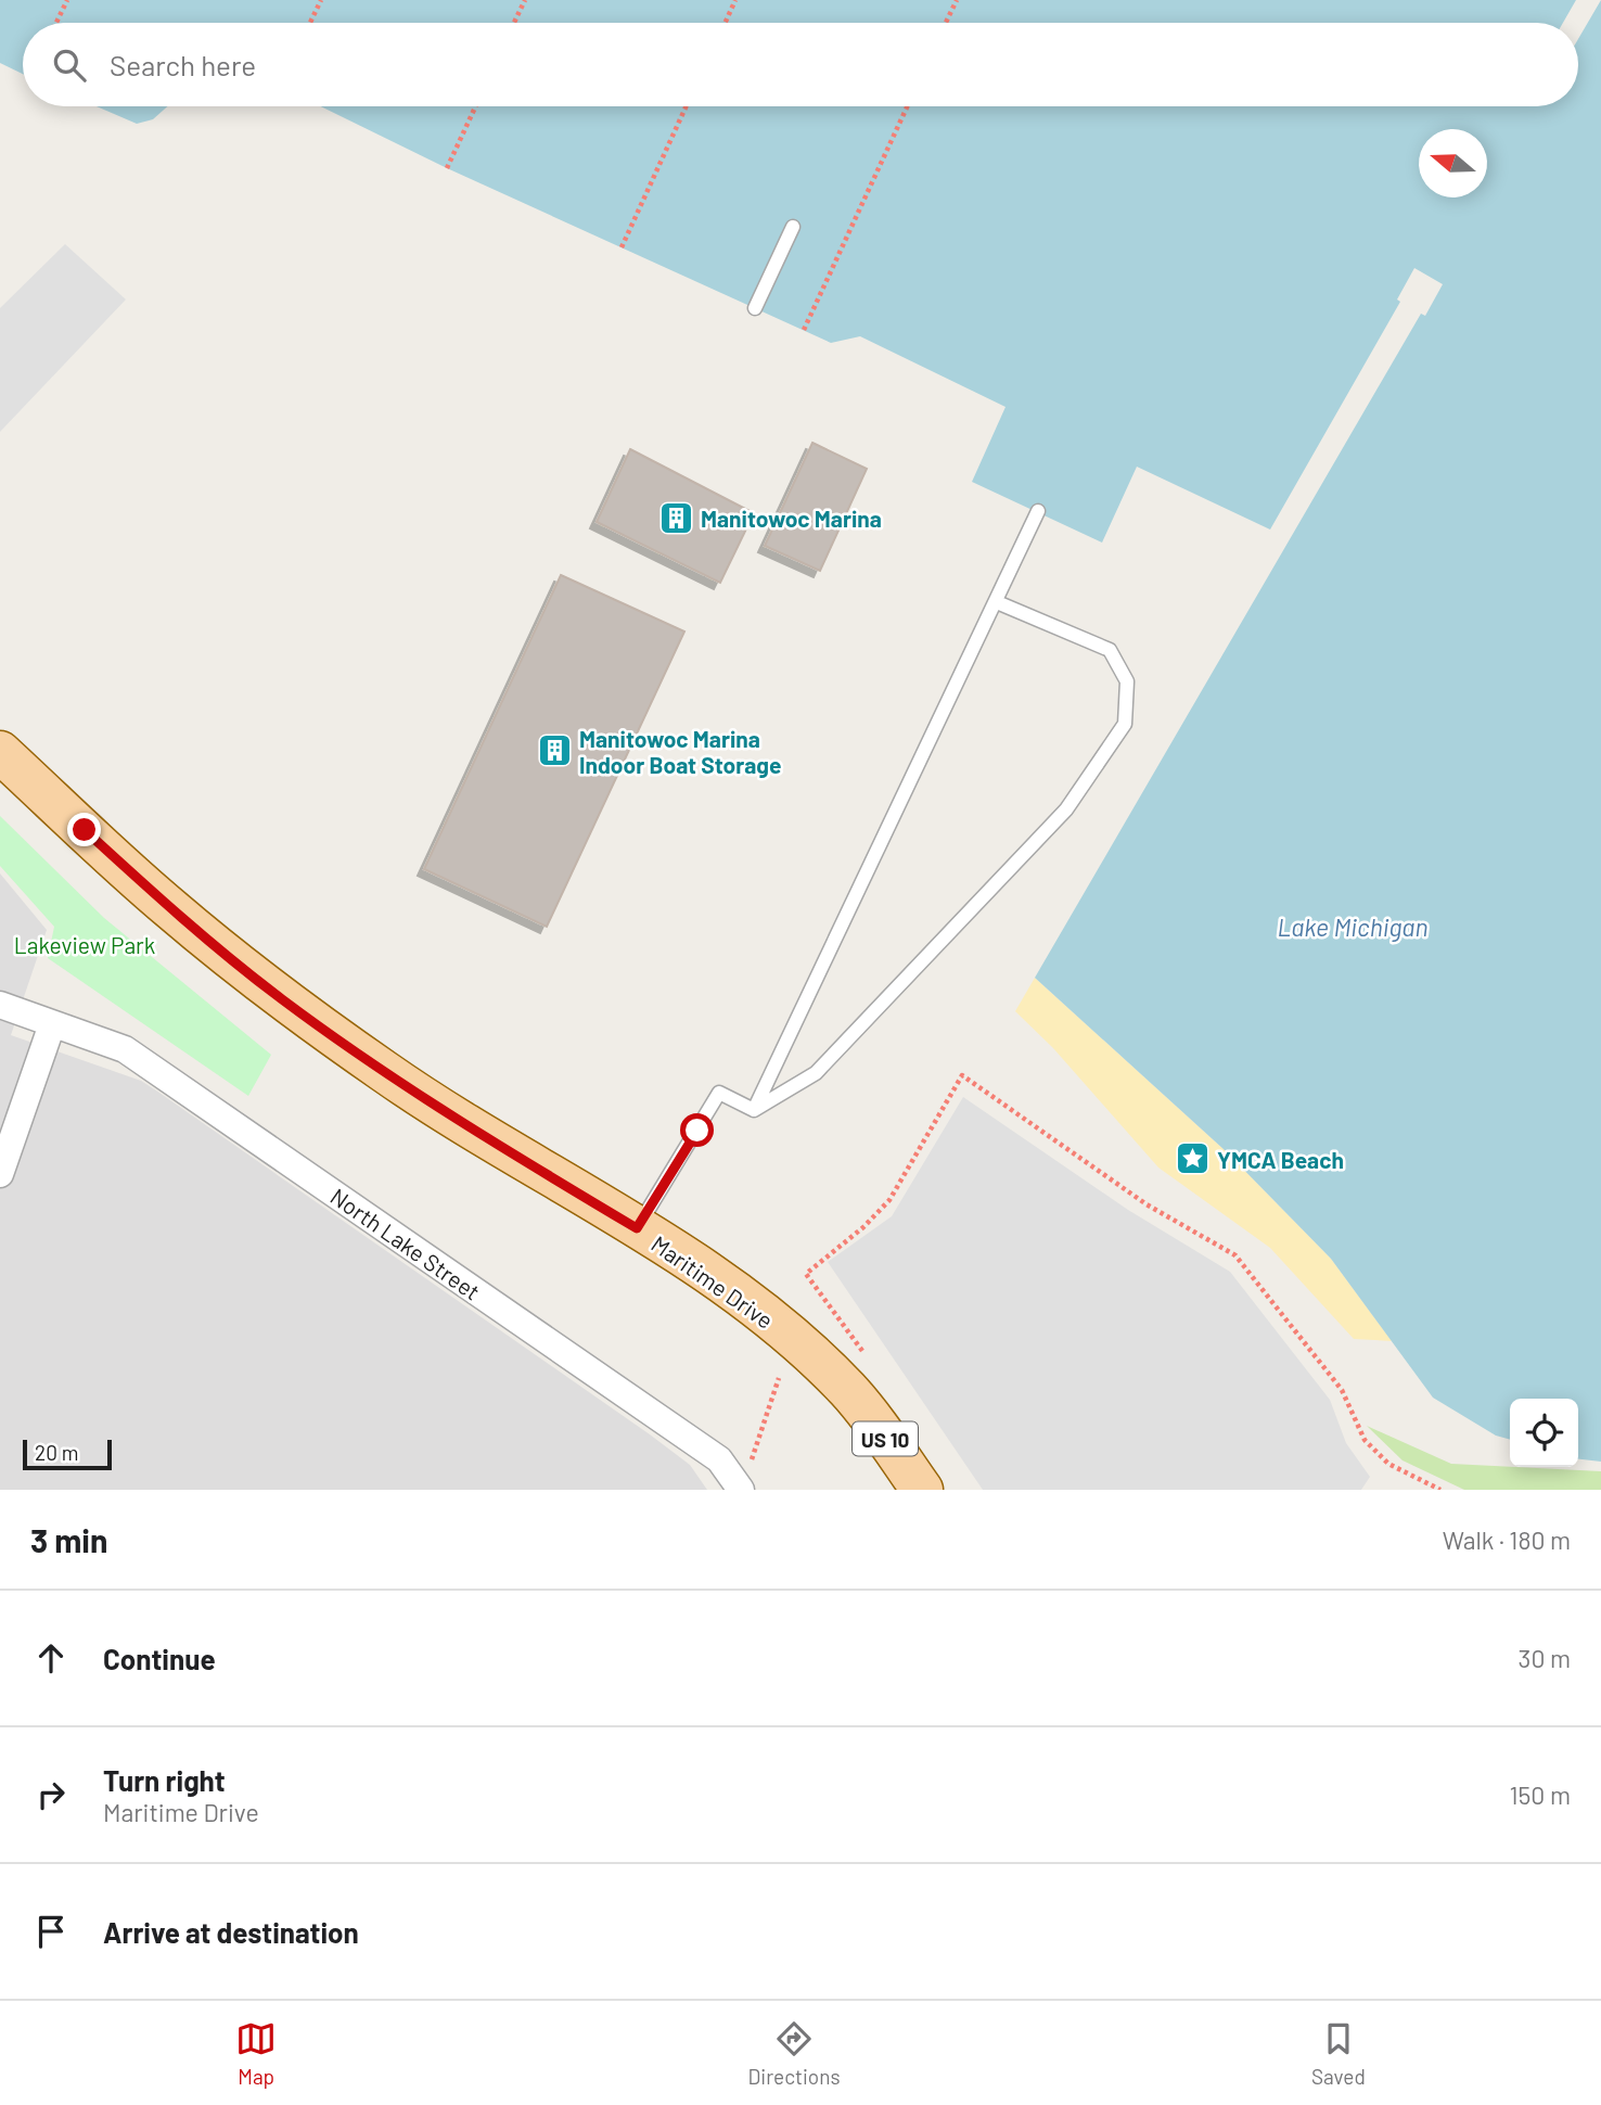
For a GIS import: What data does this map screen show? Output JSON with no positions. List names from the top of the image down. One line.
{"streets":{"main road":["Maritime Drive","US 10"],"street":["North Lake Street"]},"water":["Lake Michigan"],"parks":["Lakeview Park"],"places":{"building":["Manitowoc Marina","Manitowoc Marina Indoor Boat Storage"],"place":["YMCA Beach"]},"scale_bar":"20 m","north":"left","page":{"search":"Search here","scale":"20 m","heading":["3 min","Walk · 180 m"],"list":[["Continue","30 m"],["Turn right","Maritime Drive","150 m"],"Arrive at destination"],"nav":["Map","Directions","Saved"]}}
